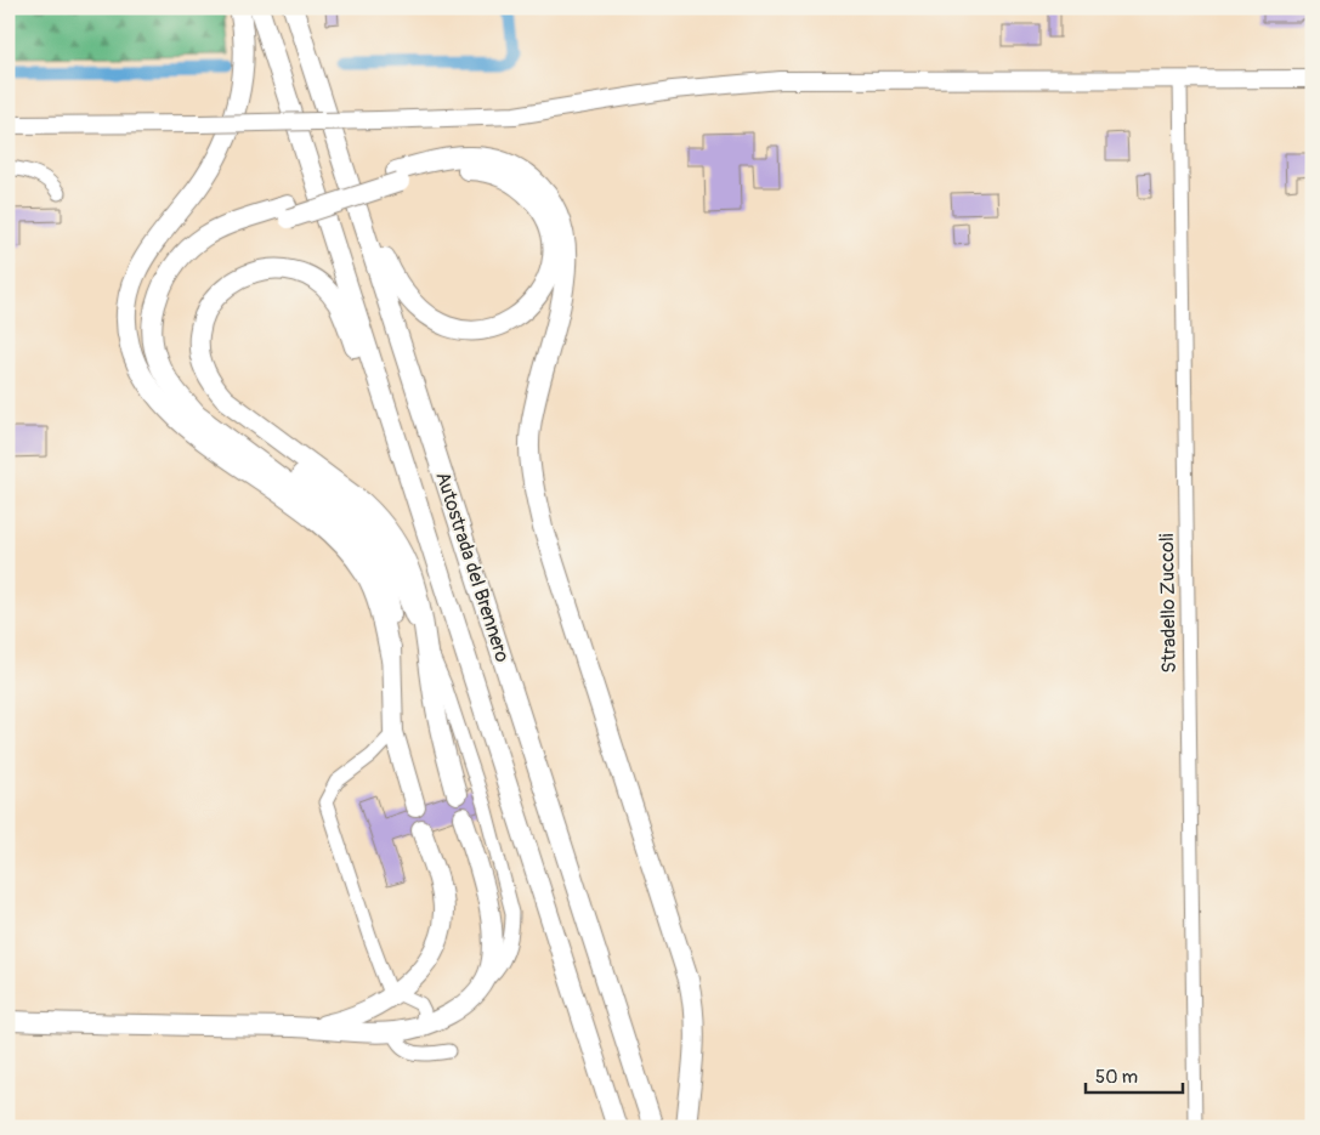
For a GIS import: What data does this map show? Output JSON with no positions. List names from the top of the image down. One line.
{"streets":{"highway":["Autostrada del Brennero"],"street":["Stradello Zuccoli"]},"scale_bar":"50 m"}
